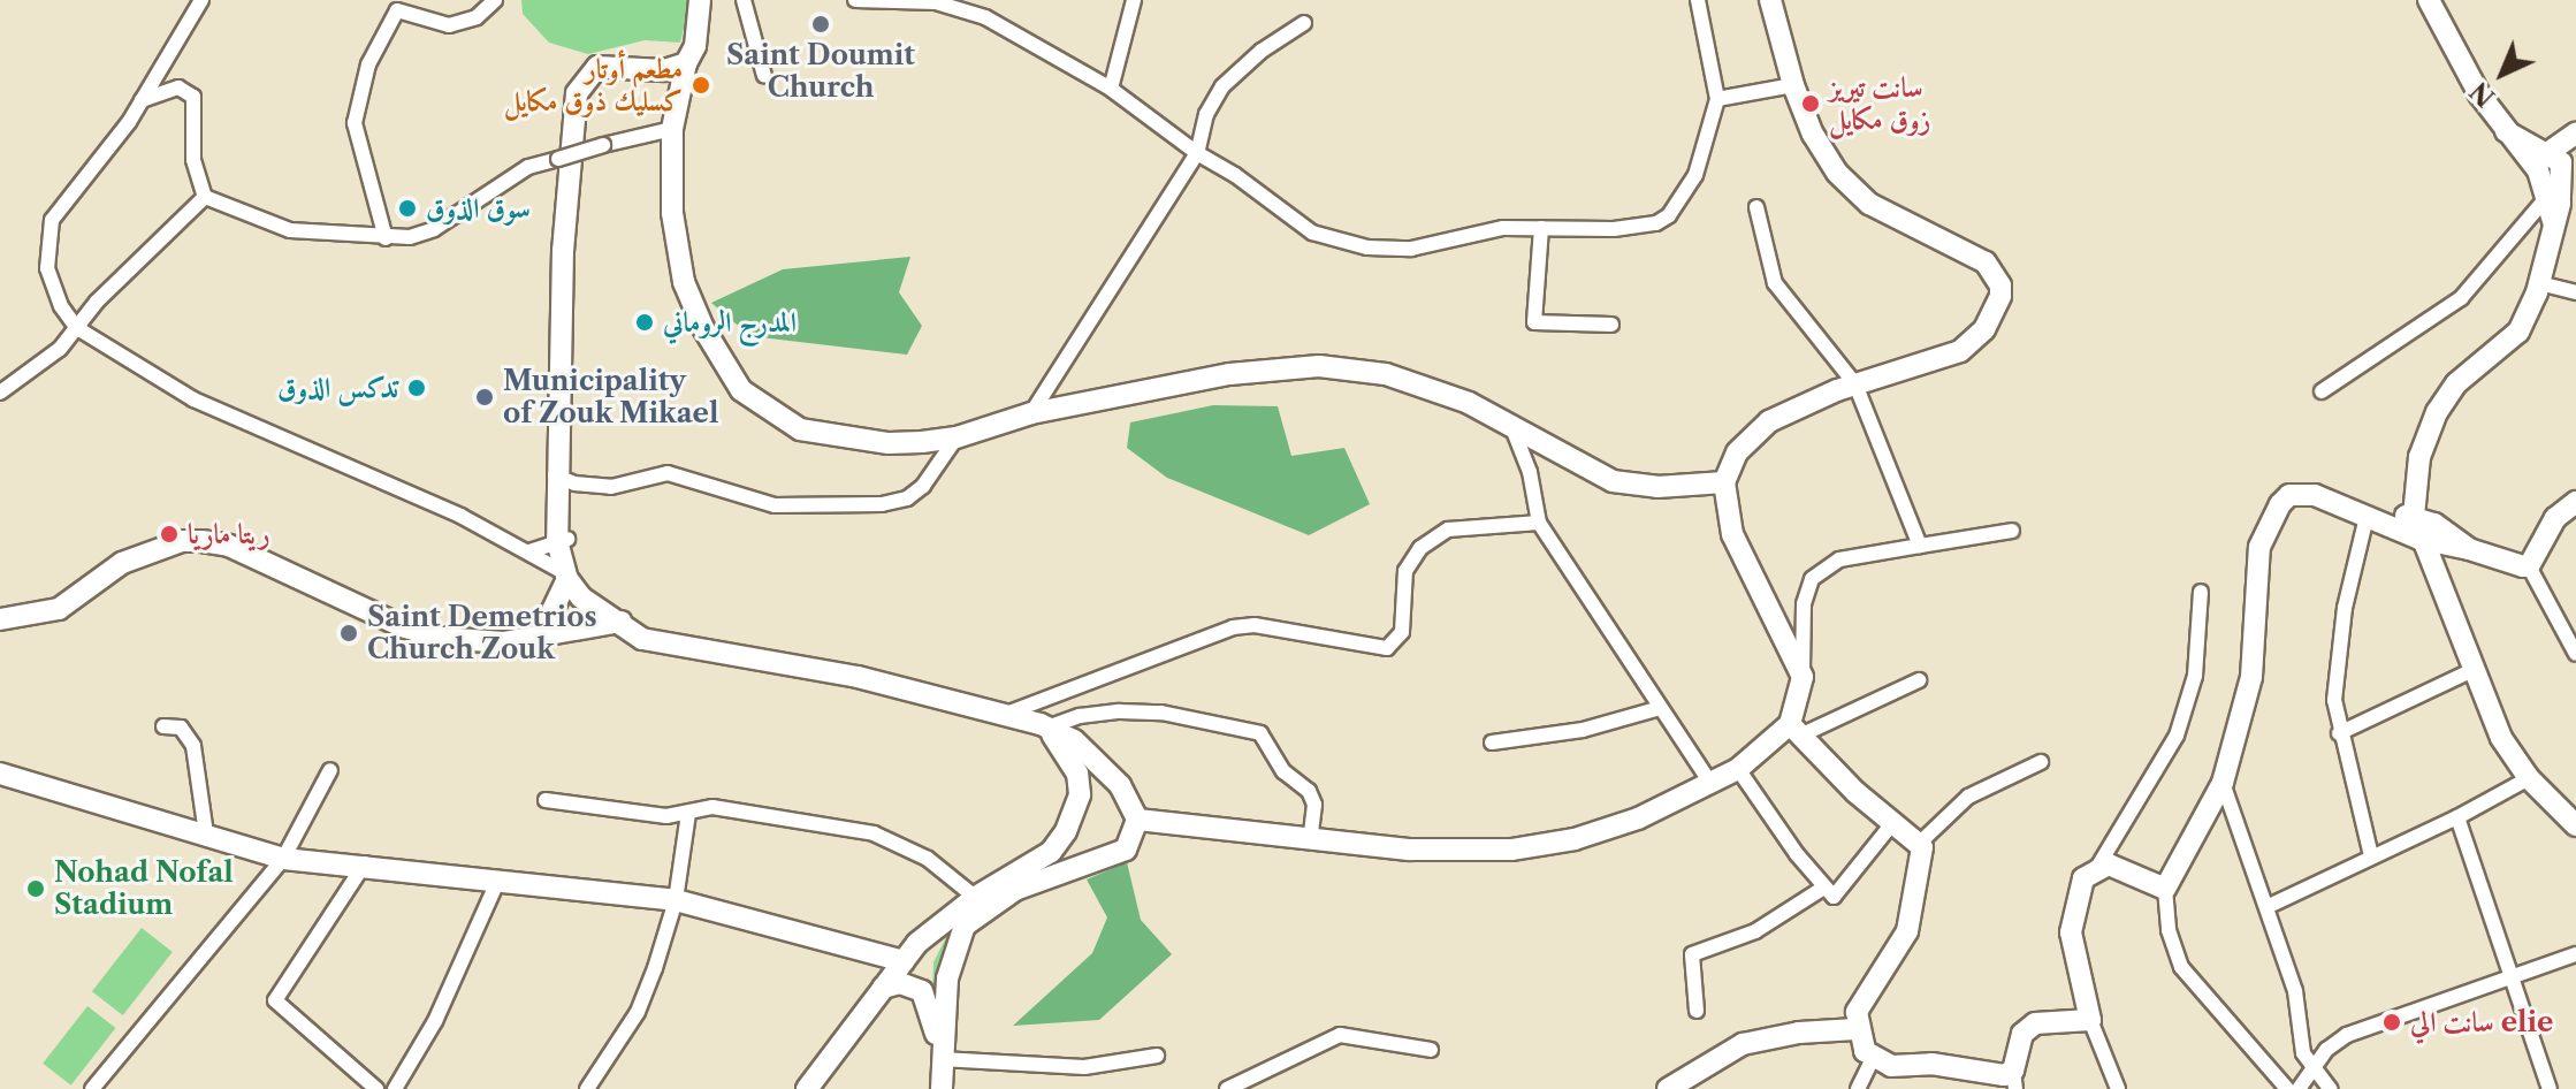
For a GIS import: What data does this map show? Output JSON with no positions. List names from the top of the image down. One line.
{"places":["Saint Doumit Church","مطعم أوتار كسليك ذوق مكايل","سانت تيريز زوق مكايل","سوق الذوق","المدرج الروماني","تدكس الذوق","Municipality of Zouk Mikael","ريتا ماريا","Saint Demetrios Church Zouk","Nohad Nofal Stadium","سانت الي elie"],"north":"bottom left"}
